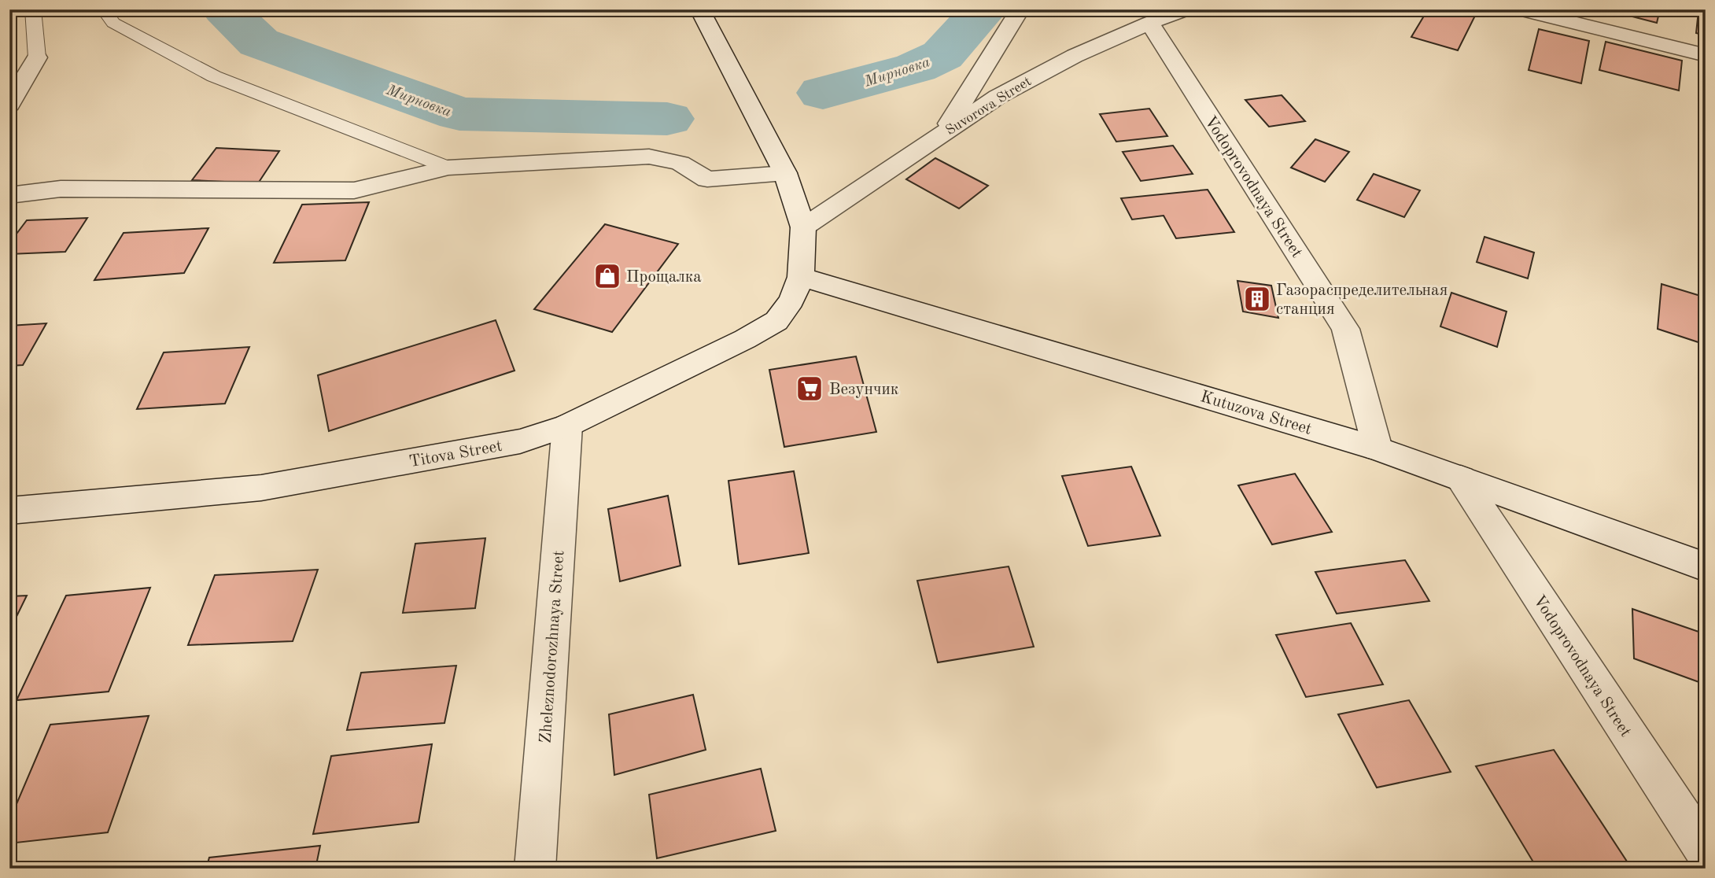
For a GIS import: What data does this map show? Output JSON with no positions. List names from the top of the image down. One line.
{"streets":{"street":["Suvorova Street","Vodoprovodnaya Street","Kutuzova Street","Titova Street","Zheleznodorozhnaya Street"]},"crossings":[["Suvorova Street","Vodoprovodnaya Street"],["Suvorova Street","Titova Street"],["Vodoprovodnaya Street","Kutuzova Street"],["Kutuzova Street","Titova Street"],["Titova Street","Zheleznodorozhnaya Street"]],"water":["Мирновка"],"places":{"shop":["Прощалка"],"building":["Газораспределительная станция"],"supermarket":["Везунчик"]}}
